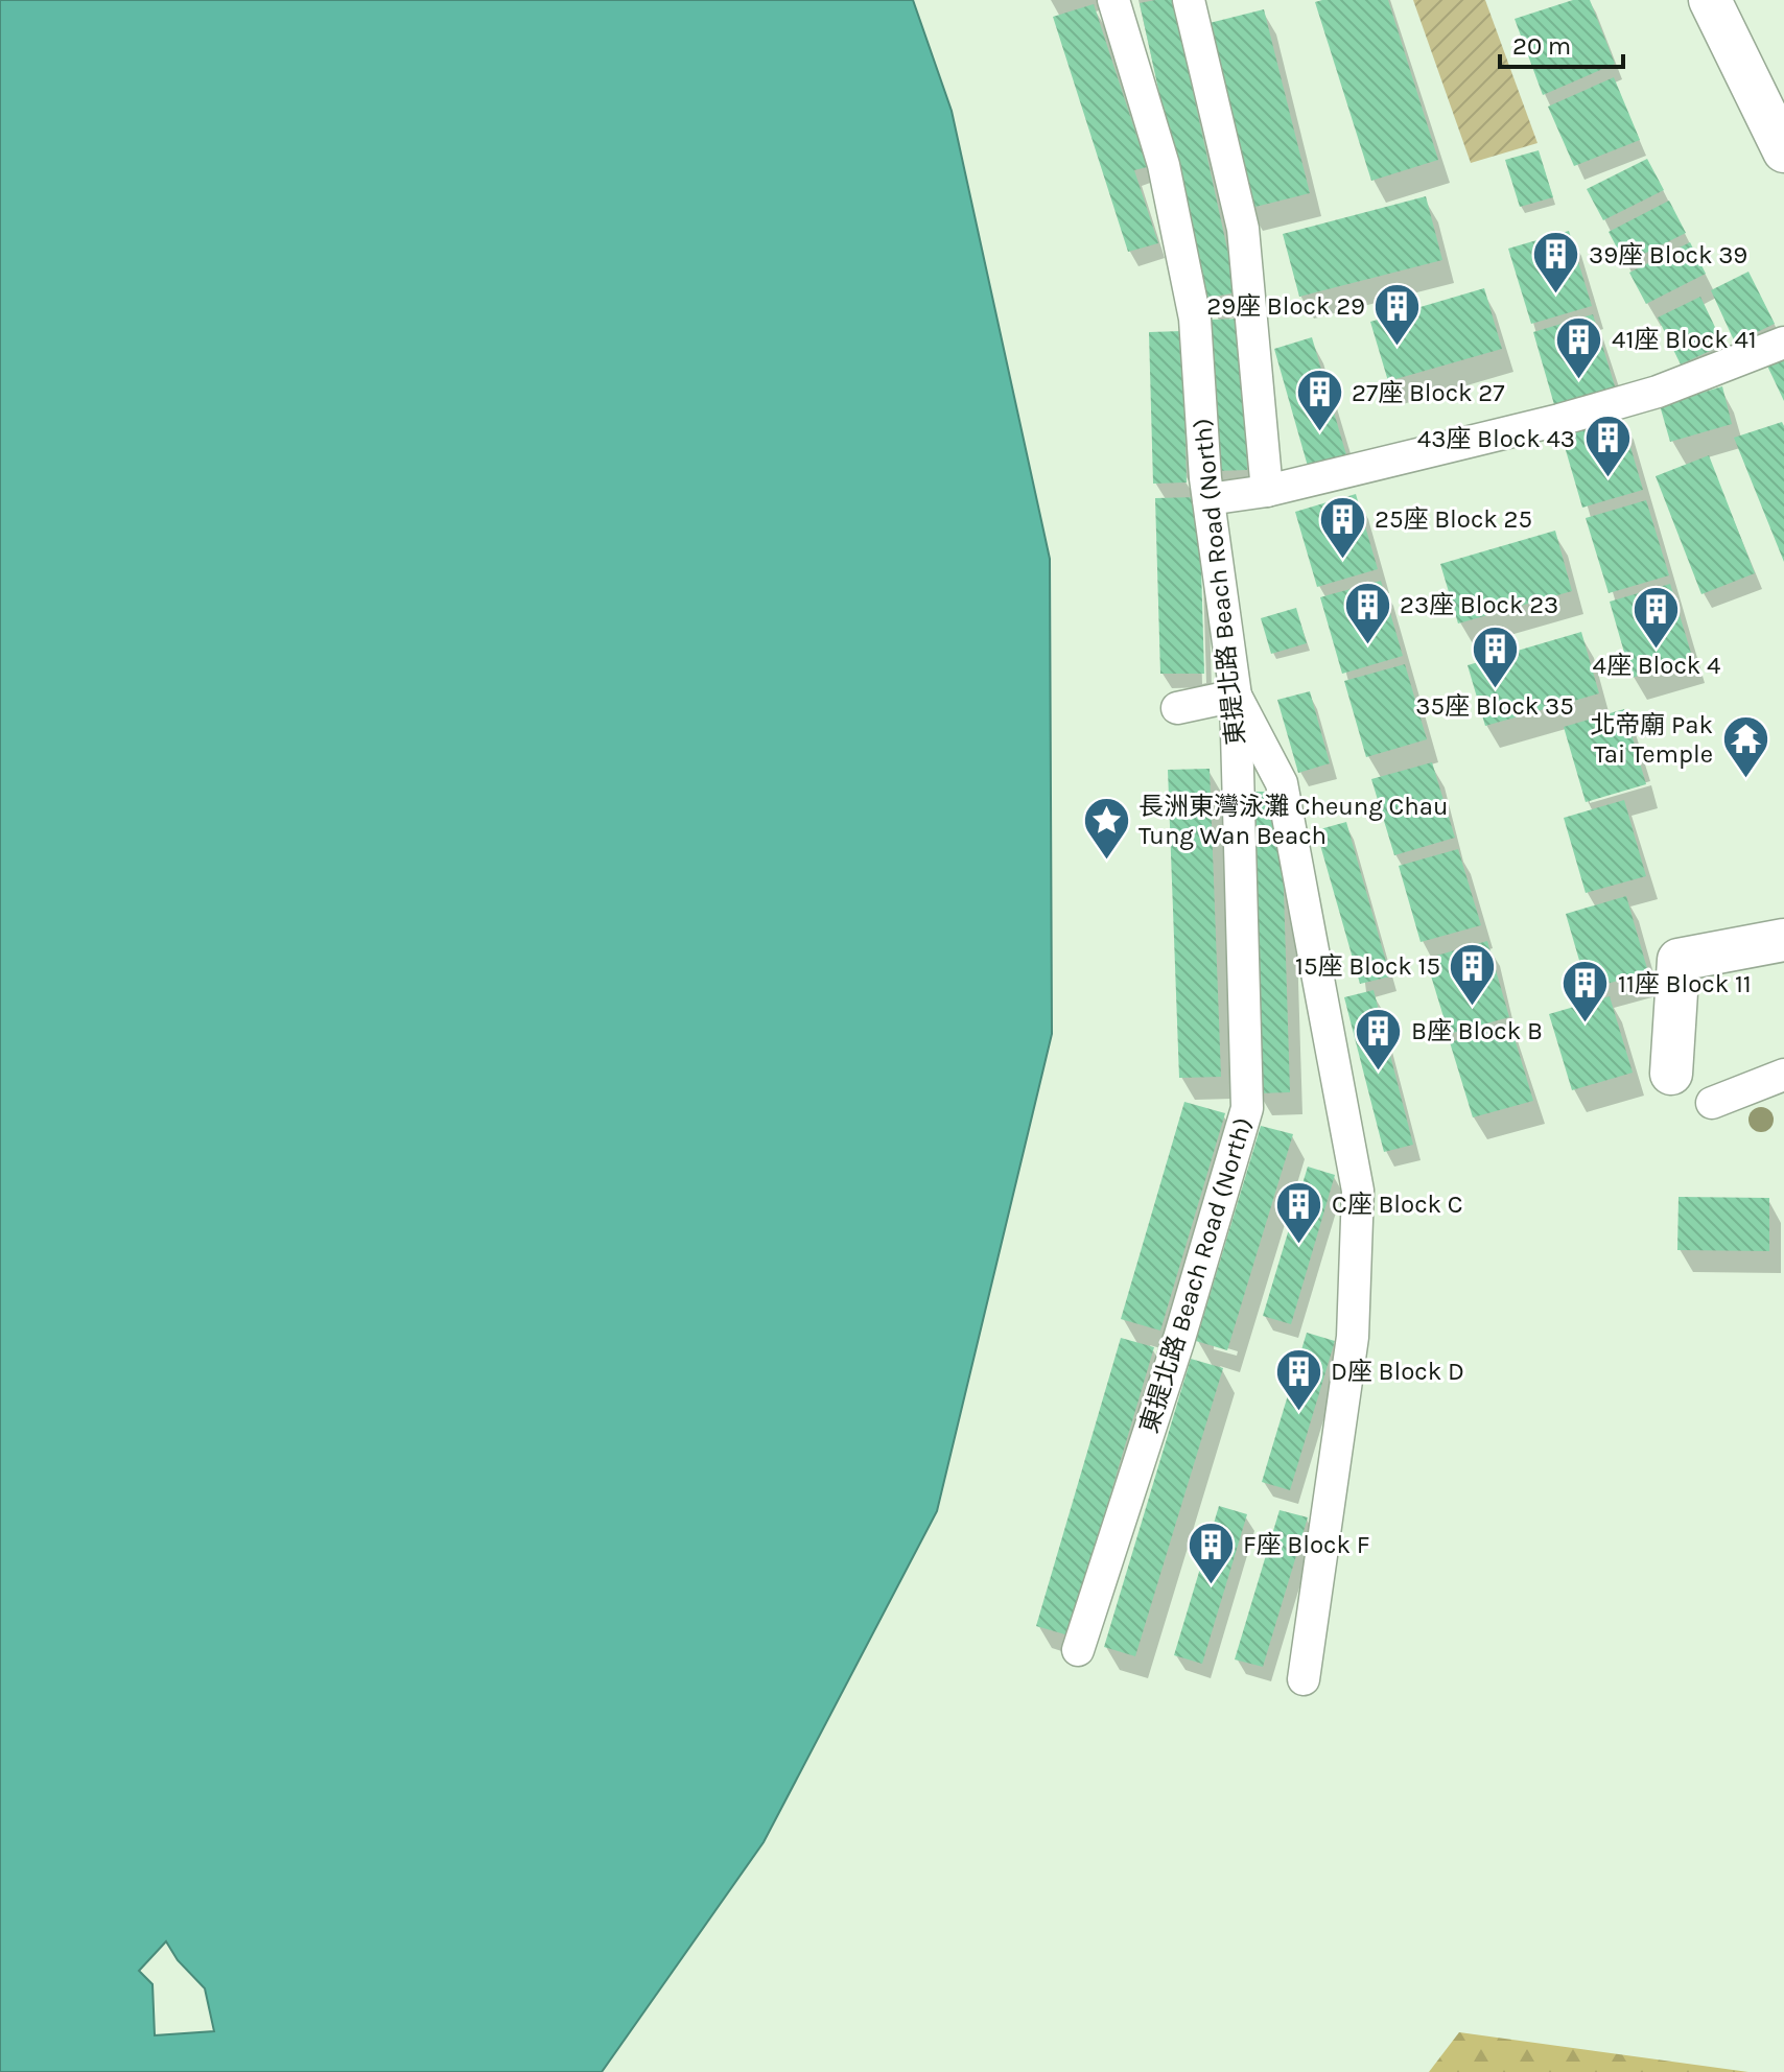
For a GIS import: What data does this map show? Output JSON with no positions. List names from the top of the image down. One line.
{"streets":{"street":["東提北路 Beach Road (North)"]},"places":{"building":["39座 Block 39","29座 Block 29","41座 Block 41","27座 Block 27","43座 Block 43","25座 Block 25","23座 Block 23","4座 Block 4","35座 Block 35","15座 Block 15","11座 Block 11","B座 Block B","C座 Block C","D座 Block D","F座 Block F"],"temple":["北帝廟 Pak Tai Temple"],"place":["長洲東灣泳灘 Cheung Chau Tung Wan Beach"]},"scale_bar":"20 m"}
